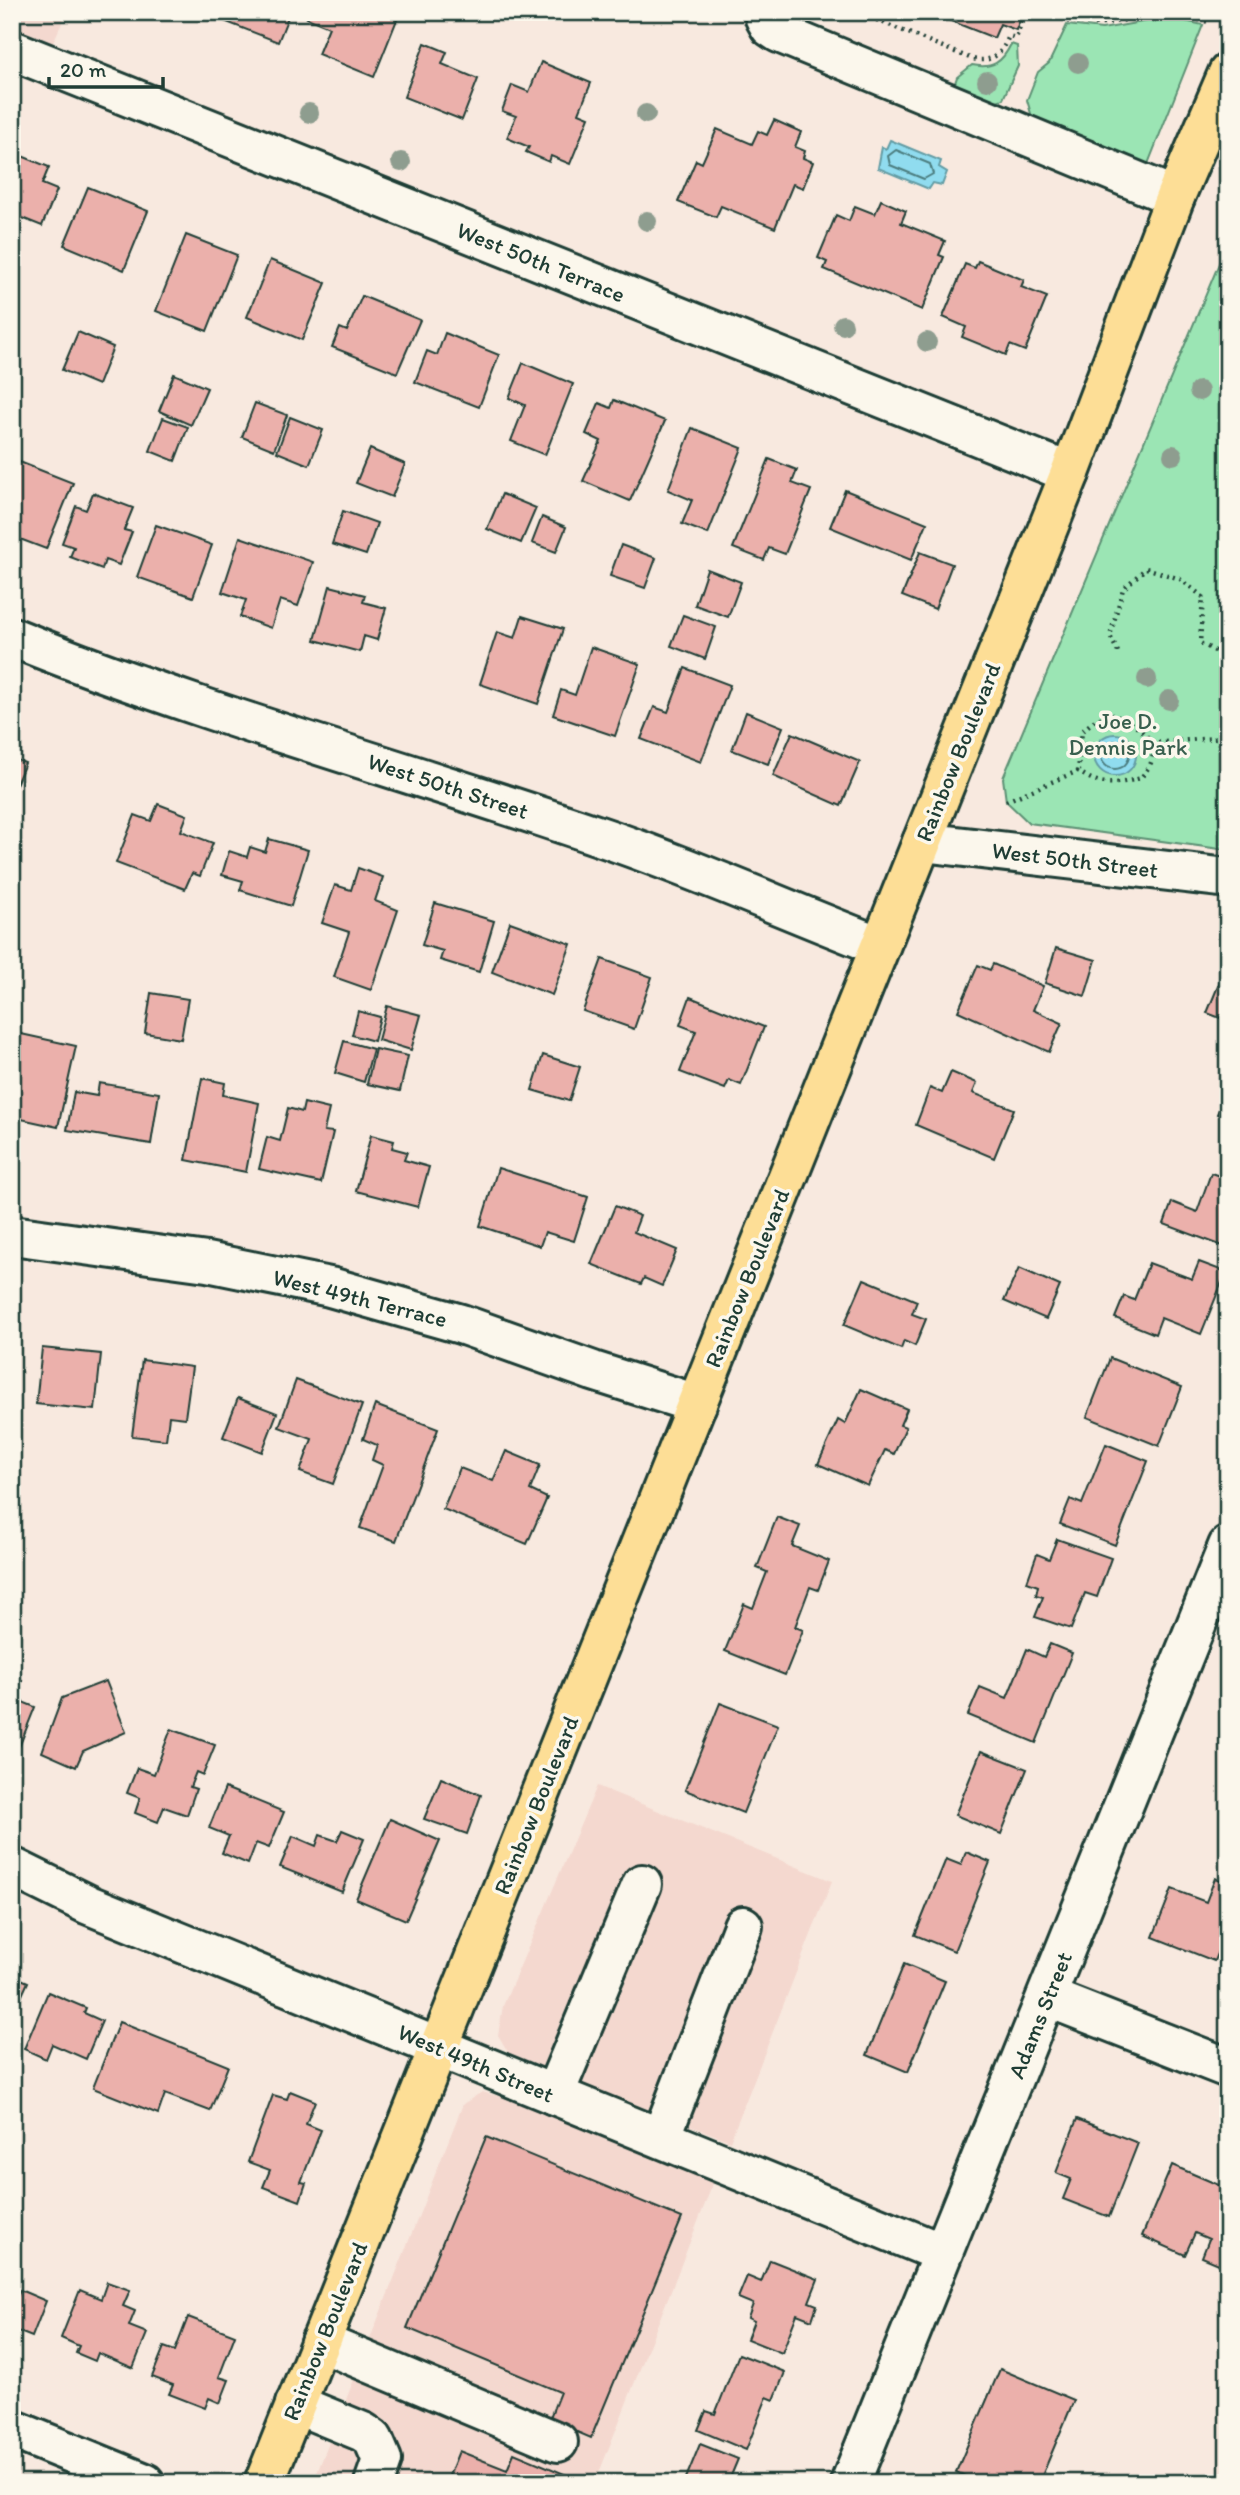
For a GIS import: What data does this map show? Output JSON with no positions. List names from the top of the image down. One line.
{"streets":{"main road":["Rainbow Boulevard"],"street":["West 50th Terrace","West 50th Street","West 49th Terrace","Adams Street","West 49th Street"]},"crossings":[["West 50th Terrace","Rainbow Boulevard"],["Rainbow Boulevard","West 50th Street"],["Rainbow Boulevard","West 49th Terrace"],["Rainbow Boulevard","West 49th Street"],["Adams Street","West 49th Street"]],"parks":["Joe D. Dennis Park"],"scale_bar":"20 m"}
